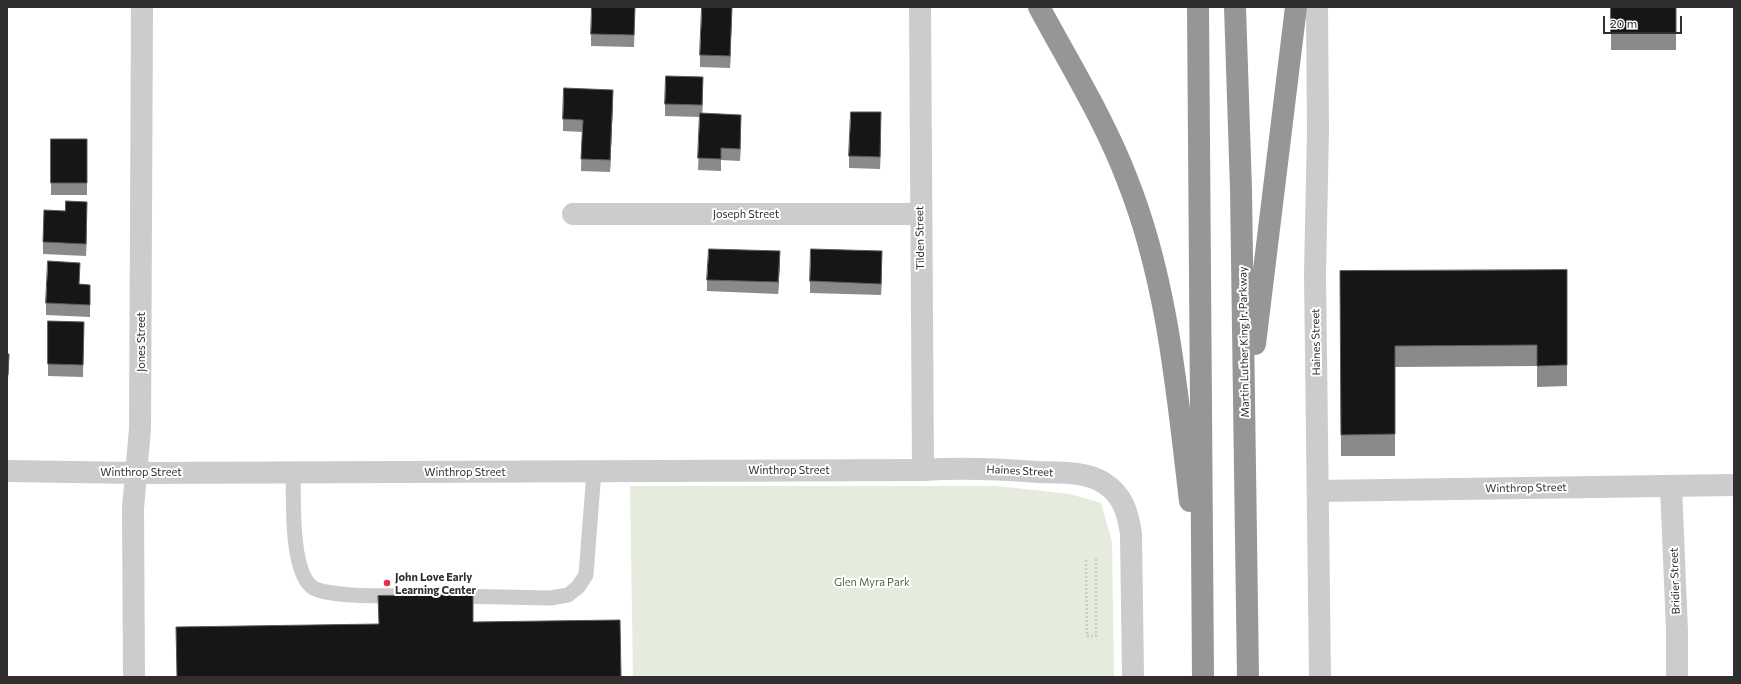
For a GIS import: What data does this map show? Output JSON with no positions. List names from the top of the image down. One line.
{"streets":{"highway":["Martin Luther King Jr. Parkway"],"street":["Joseph Street","Tilden Street","Jones Street","Haines Street","Winthrop Street","Bridier Street"]},"crossings":[["Joseph Street","Tilden Street"],["Tilden Street","Haines Street"],["Tilden Street","Winthrop Street"],["Jones Street","Winthrop Street"],["Haines Street","Winthrop Street"],["Winthrop Street","Bridier Street"]],"parks":["Glen Myra Park"],"places":["John Love Early Learning Center"],"scale_bar":"20 m"}
